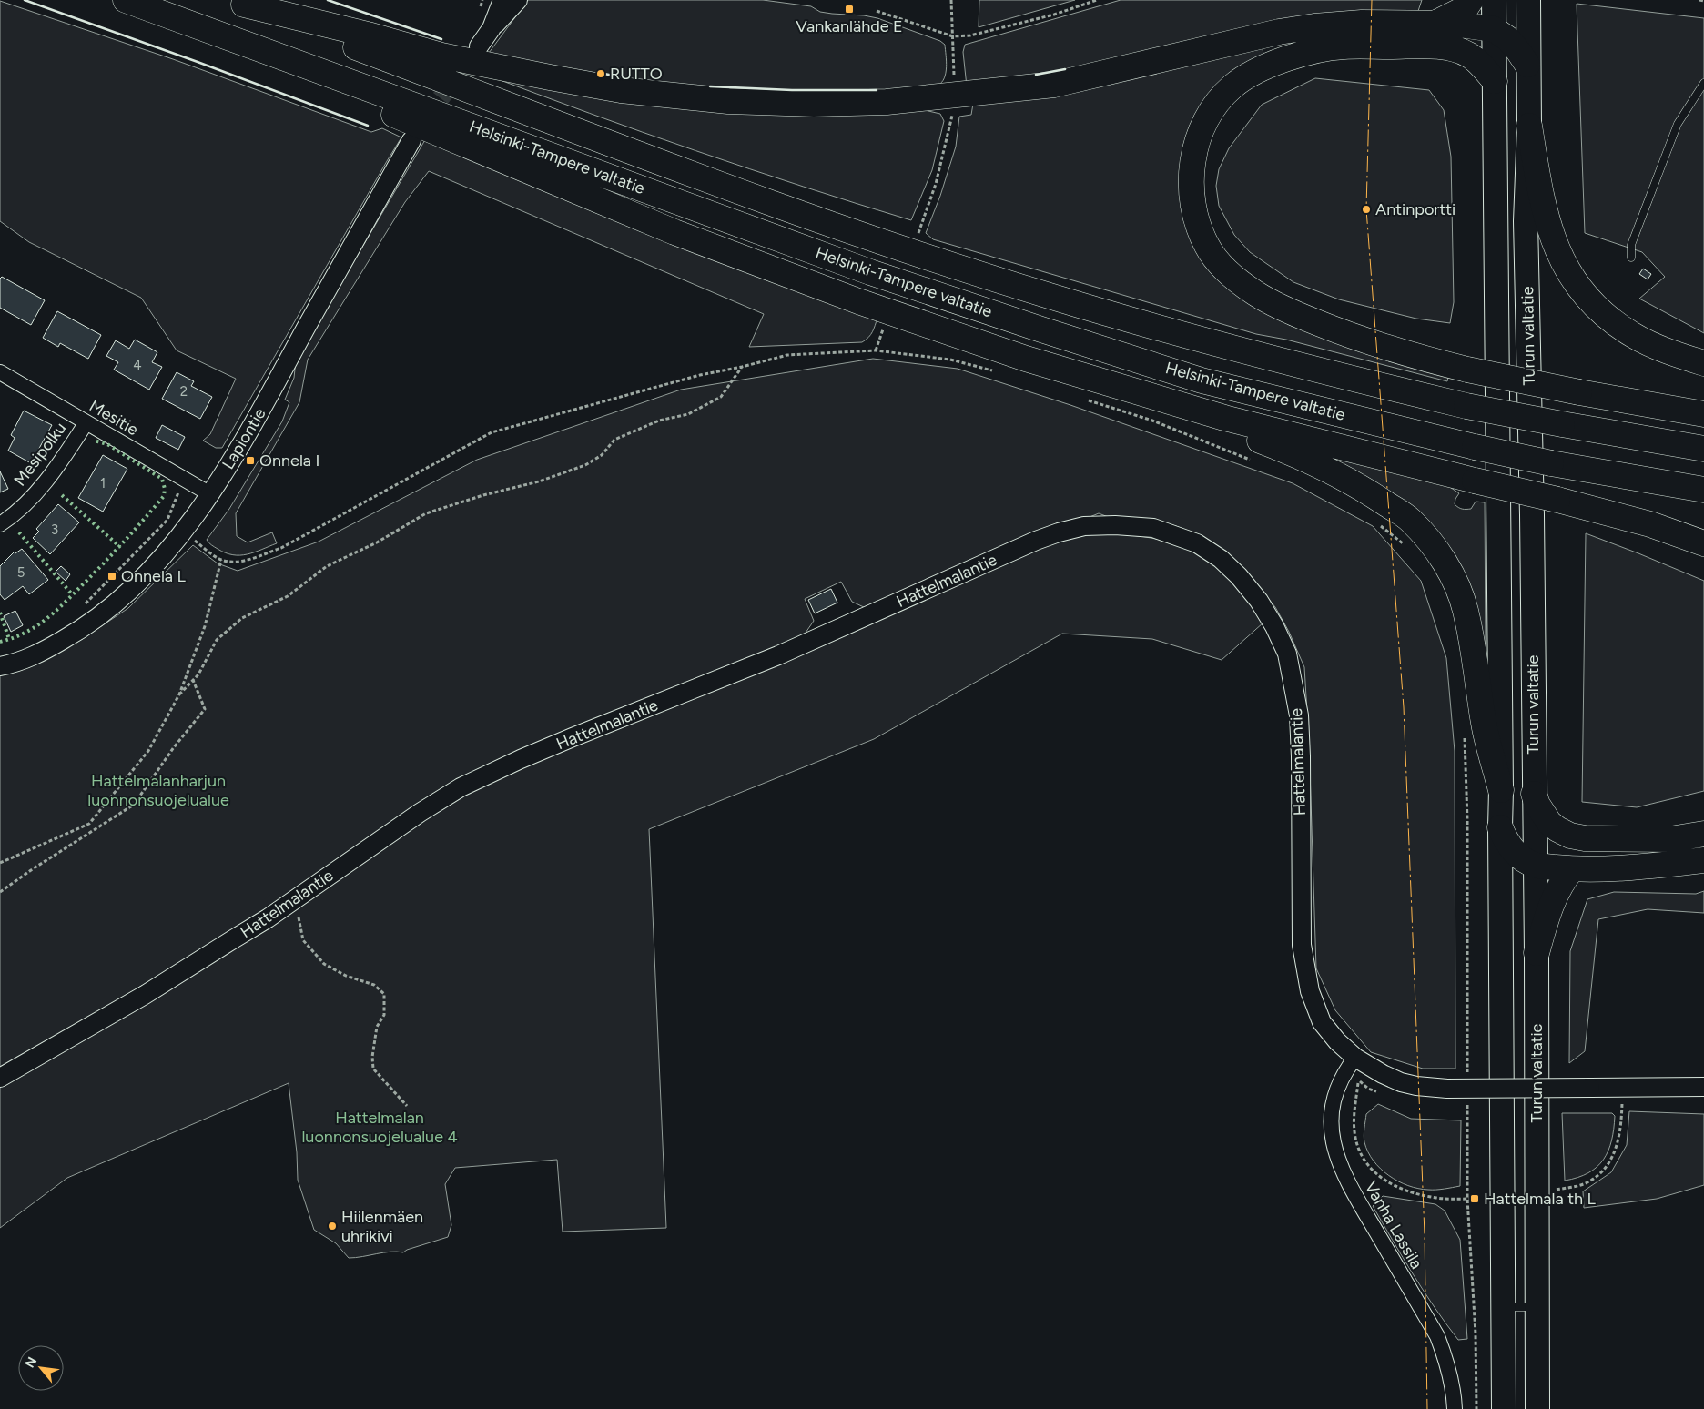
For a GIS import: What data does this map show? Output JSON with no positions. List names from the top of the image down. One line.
{"streets":{"highway":["Helsinki-Tampere valtatie","Turun valtatie"],"street":["Mesitie","Lapiontie","Mesipolku","Hattelmalantie","Vanha Lassila"]},"crossings":[["Mesitie","Lapiontie"],["Mesitie","Mesipolku"],["Hattelmalantie","Vanha Lassila"]],"parks":["Hattelmalanharjun luonnonsuojelualue","Hattelmalan luonnonsuojelualue 4"],"places":{"transit":["Vankanlähde E","Onnela I","Onnela L","Hattelmala th L"],"other":["RUTTO","Antinportti","Hiilenmäen uhrikivi"]},"house_numbers":["4","2","1","3","5"],"north":"top left"}
